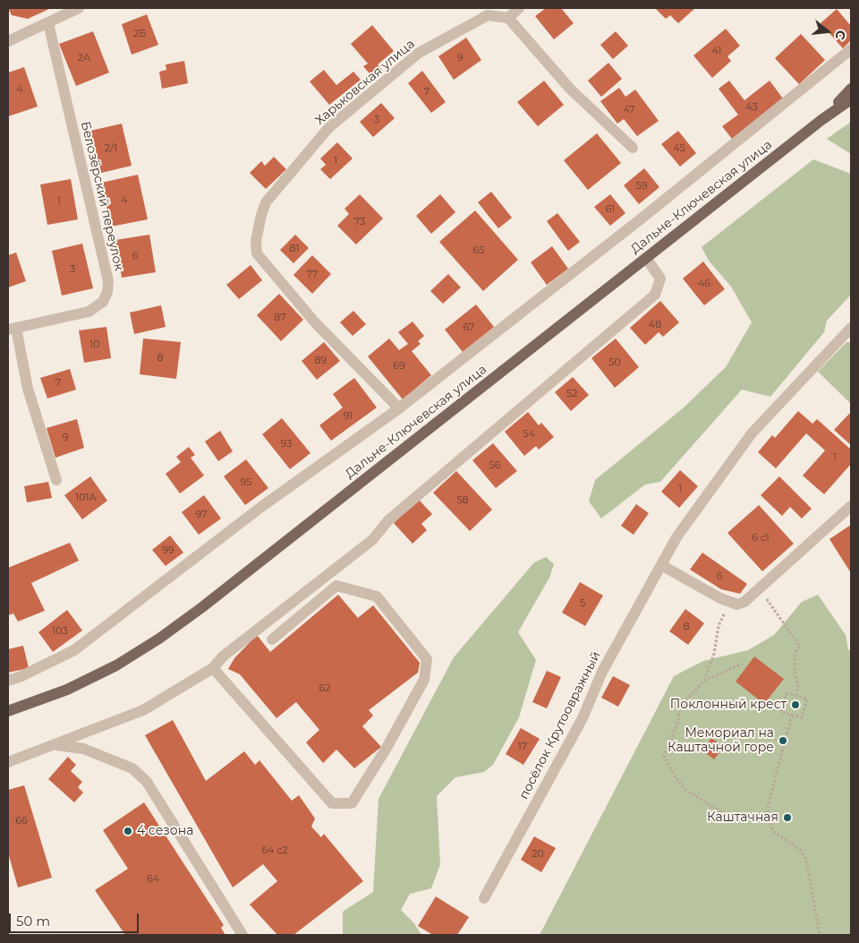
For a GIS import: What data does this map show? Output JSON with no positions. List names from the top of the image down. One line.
{"streets":{"main road":["Дальне-Ключевская улица"],"street":["Харьковская улица","Белозёрский переулок","посёлок Крутоовражный"]},"places":["Поклонный крест","Мемориал на Каштачной горе","Каштачная","4 сезона"],"house_numbers":["2Б","41","2А","9","4","7","43","47","3","2/1","45","1","59","4","1","61","73","81","65","6","3","77","46","87","48","67","10","8","89","50","69","7","52","91","54","9","93","1","56","95","1","101А","58","97","6 с1","99","6","5","8","103","62","17","66","64 с2","20","64"],"scale_bar":"50 m","north":"right"}
